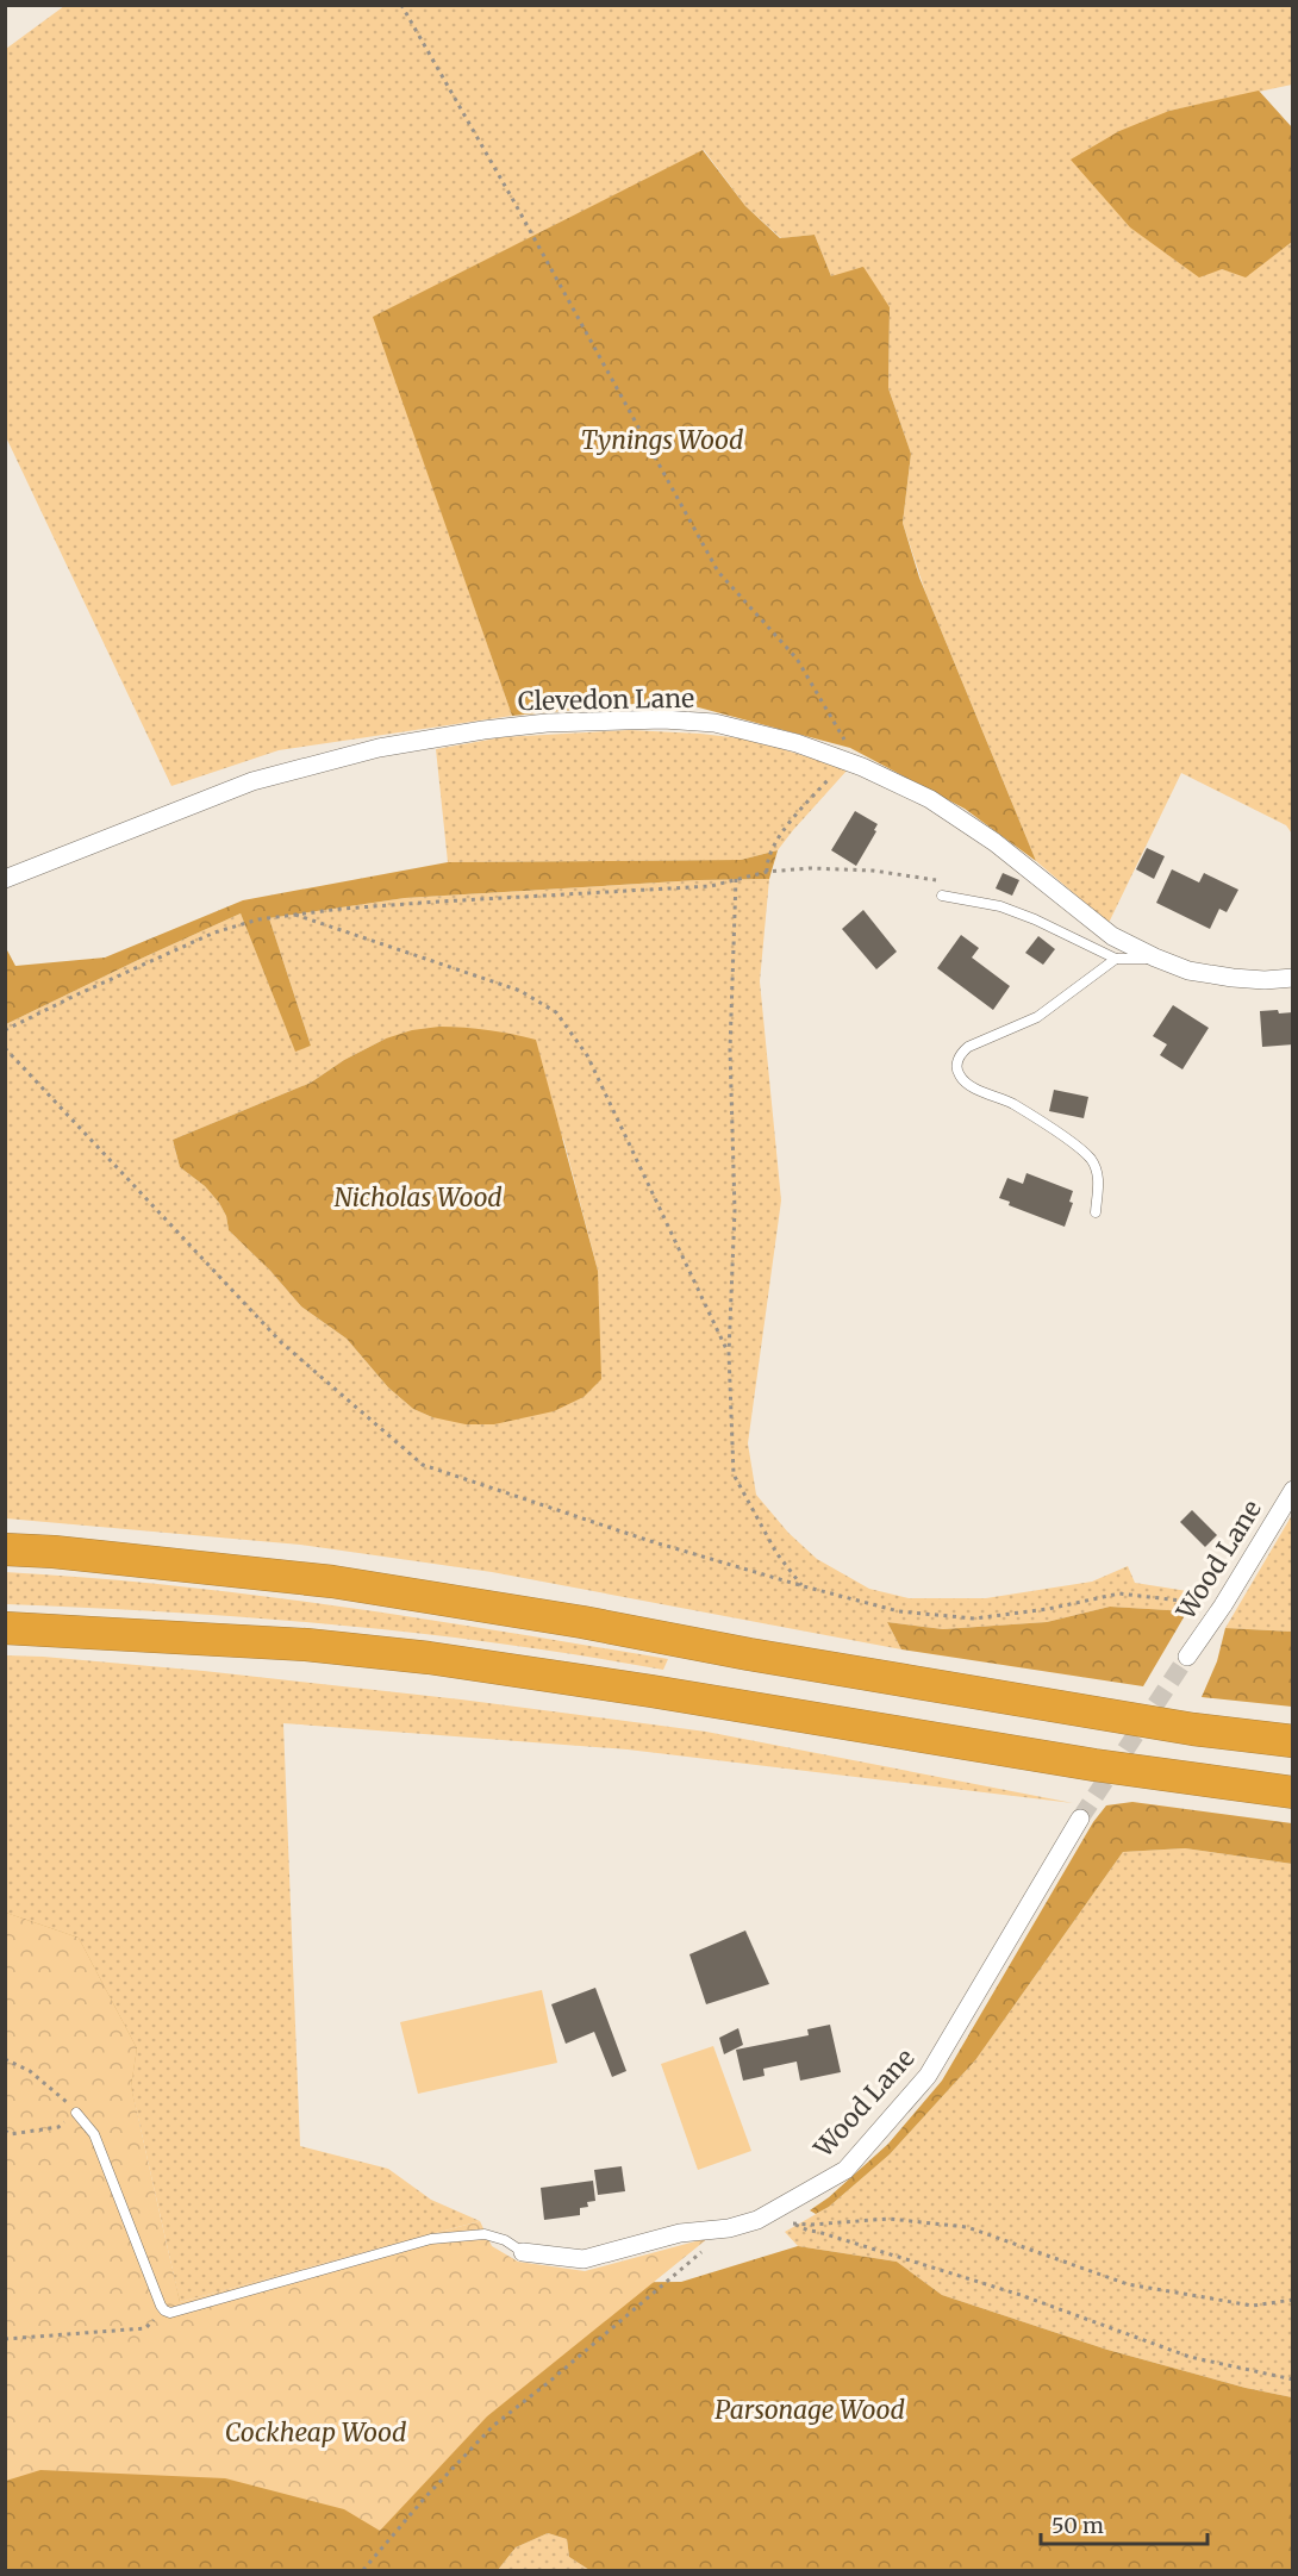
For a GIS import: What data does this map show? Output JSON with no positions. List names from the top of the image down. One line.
{"streets":{"street":["Clevedon Lane","Wood Lane"]},"parks":["Tynings Wood","Nicholas Wood","Parsonage Wood","Cockheap Wood"],"scale_bar":"50 m"}
